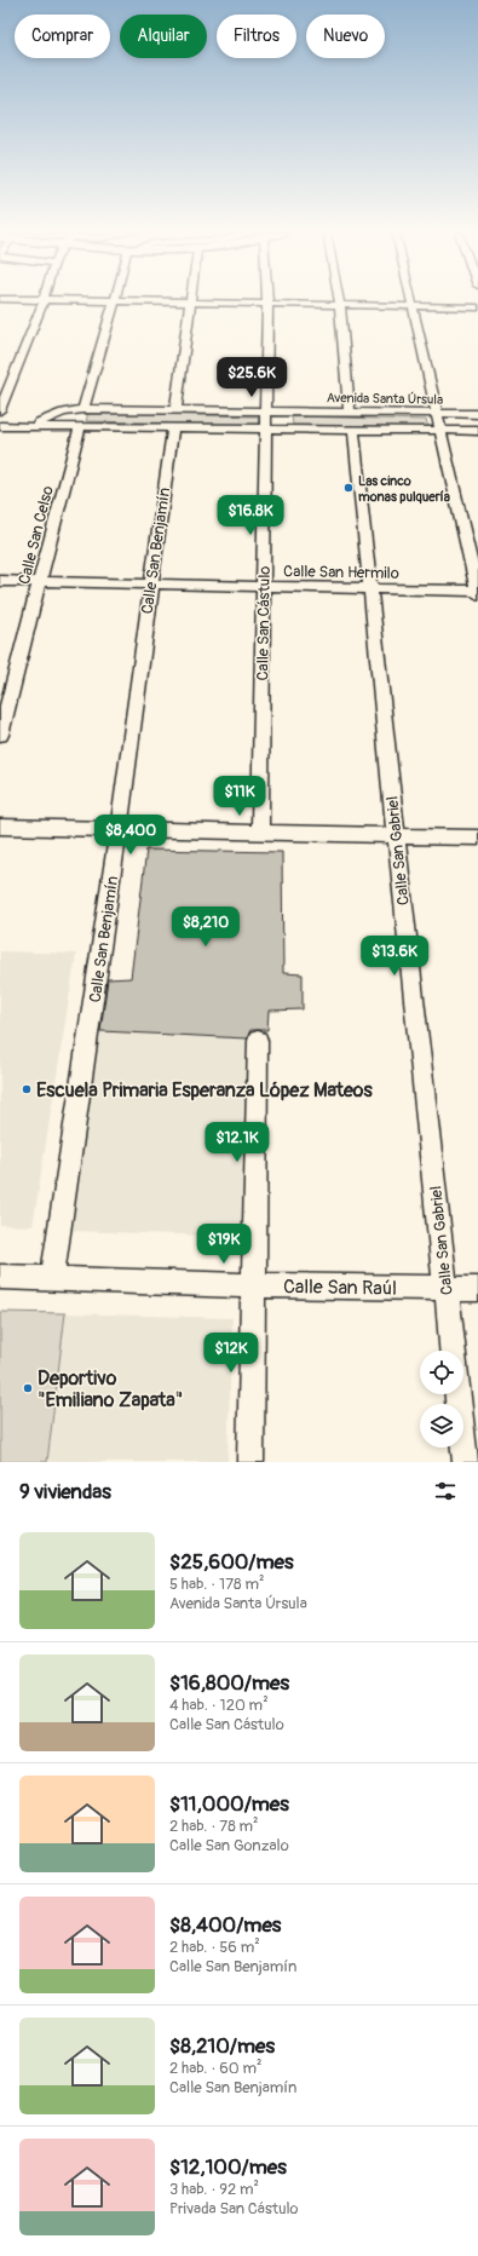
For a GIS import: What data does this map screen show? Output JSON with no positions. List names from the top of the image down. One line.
{"streets":{"street":["Avenida Santa Úrsula","Calle San Celso","Calle San Benjamín","Calle San Hermilo","Calle San Cástulo","Calle San Gabriel","Calle San Raúl"]},"crossings":[["Avenida Santa Úrsula","Calle San Celso"],["Avenida Santa Úrsula","Calle San Benjamín"],["Avenida Santa Úrsula","Calle San Cástulo"],["Avenida Santa Úrsula","Calle San Gabriel"],["Calle San Celso","Calle San Hermilo"],["Calle San Benjamín","Calle San Hermilo"],["Calle San Benjamín","Calle San Raúl"],["Calle San Hermilo","Calle San Cástulo"],["Calle San Hermilo","Calle San Gabriel"],["Calle San Gabriel","Calle San Raúl"]],"places":["Las cinco monas pulquería","Escuela Primaria Esperanza López Mateos","Deportivo \"Emiliano Zapata\""],"page":{"chip":["Comprar","Alquilar","Filtros","Nuevo"],"price":["$25.6K","$16.8K","$11K","$8,400","$8,210","$13.6K","$12.1K","$19K","$12K"],"heading":"9 viviendas","list":[{"name":"$25,600/mes","note":"5 hab. · 178 m² · Avenida Santa Úrsula"},{"name":"$16,800/mes","note":"4 hab. · 120 m² · Calle San Cástulo"},{"name":"$11,000/mes","note":"2 hab. · 78 m² · Calle San Gonzalo"},{"name":"$8,400/mes","note":"2 hab. · 56 m² · Calle San Benjamín"},{"name":"$8,210/mes","note":"2 hab. · 60 m² · Calle San Benjamín"},{"name":"$12,100/mes","note":"3 hab. · 92 m² · Privada San Cástulo"}]}}
